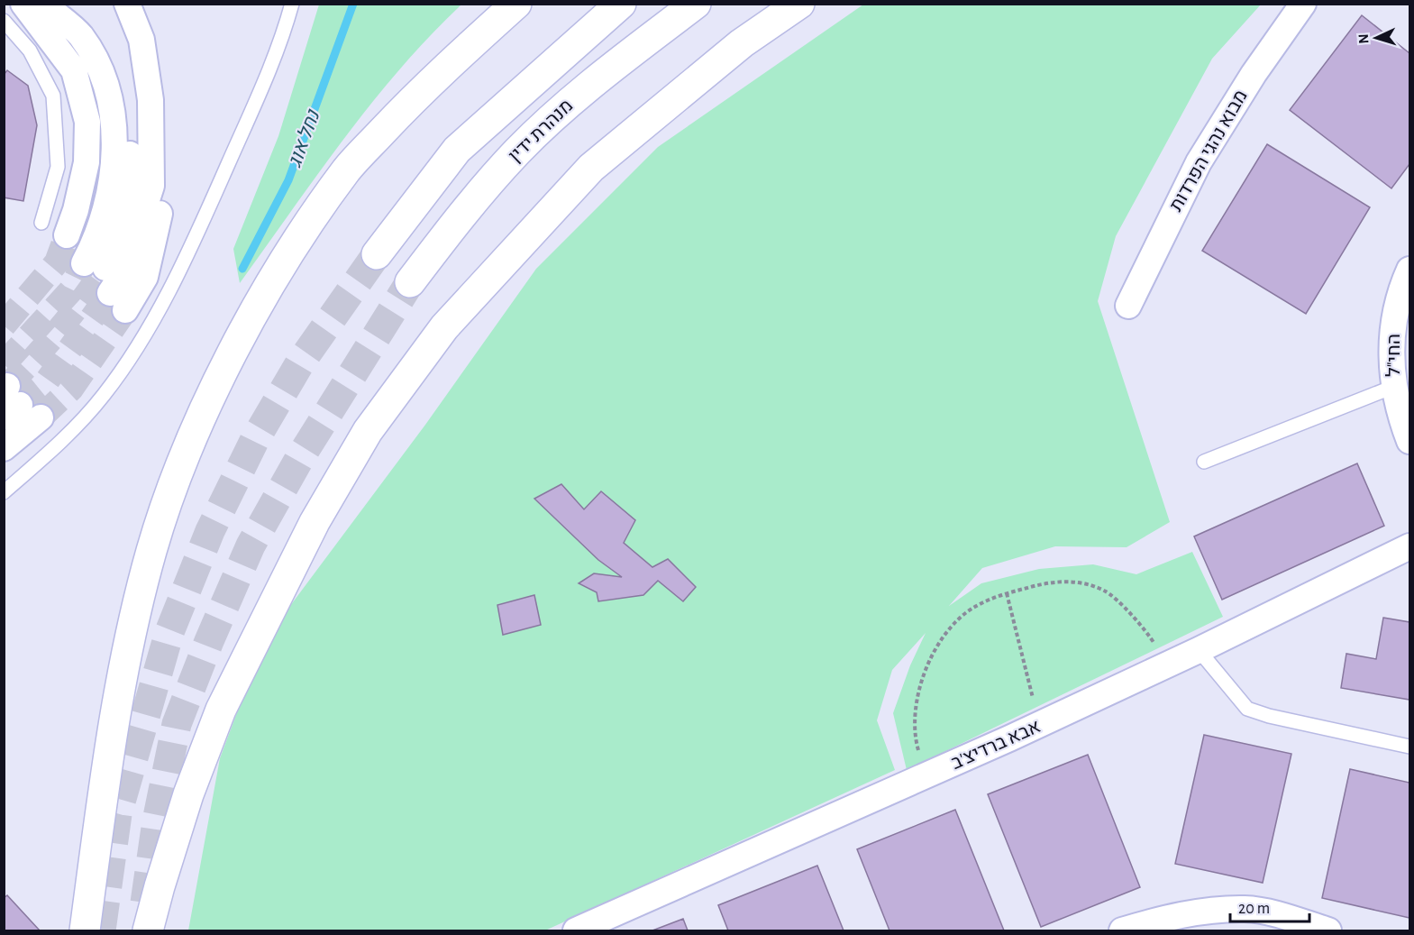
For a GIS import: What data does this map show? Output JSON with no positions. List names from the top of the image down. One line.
{"streets":{"highway":["מנהרת ידין"],"street":["מבוא נהגי הפרדות","החי\"ל","אבא ברדיצ'ב"]},"water":["נחל אוג"],"scale_bar":"20 m","north":"left"}
